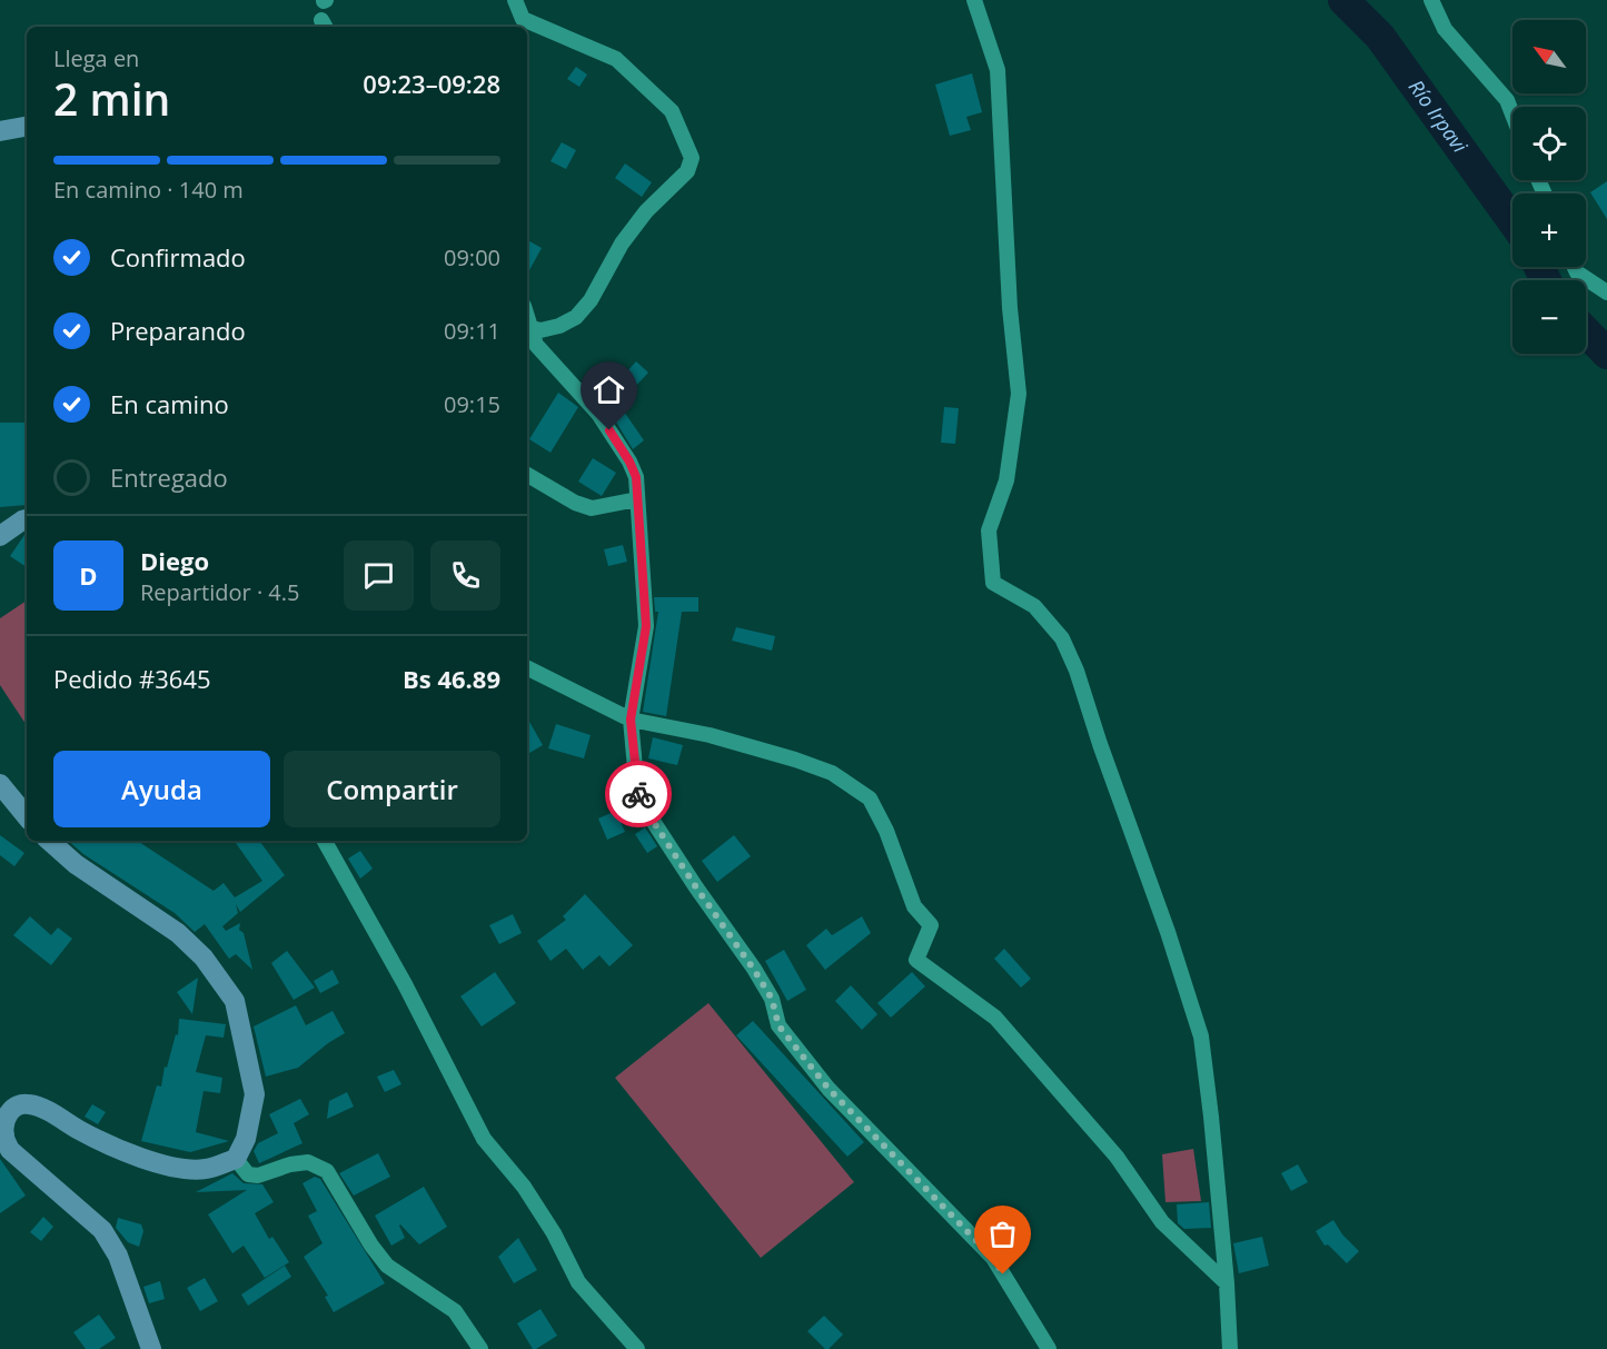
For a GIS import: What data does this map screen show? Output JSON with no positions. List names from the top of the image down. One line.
{"water":["Río Irpavi"],"north":"top left","page":{"map_buttons":["+","−"],"heading":["2 min","Llega en","09:23–09:28"],"panel":["Diego","Repartidor · 4.5","Pedido #3645","Bs 46.89"],"bar":"En camino · 140 m","list":[["Confirmado","09:00"],["Preparando","09:11"],["En camino","09:15"],"Entregado"],"round":"D","buttons":["Ayuda","Compartir"]}}
